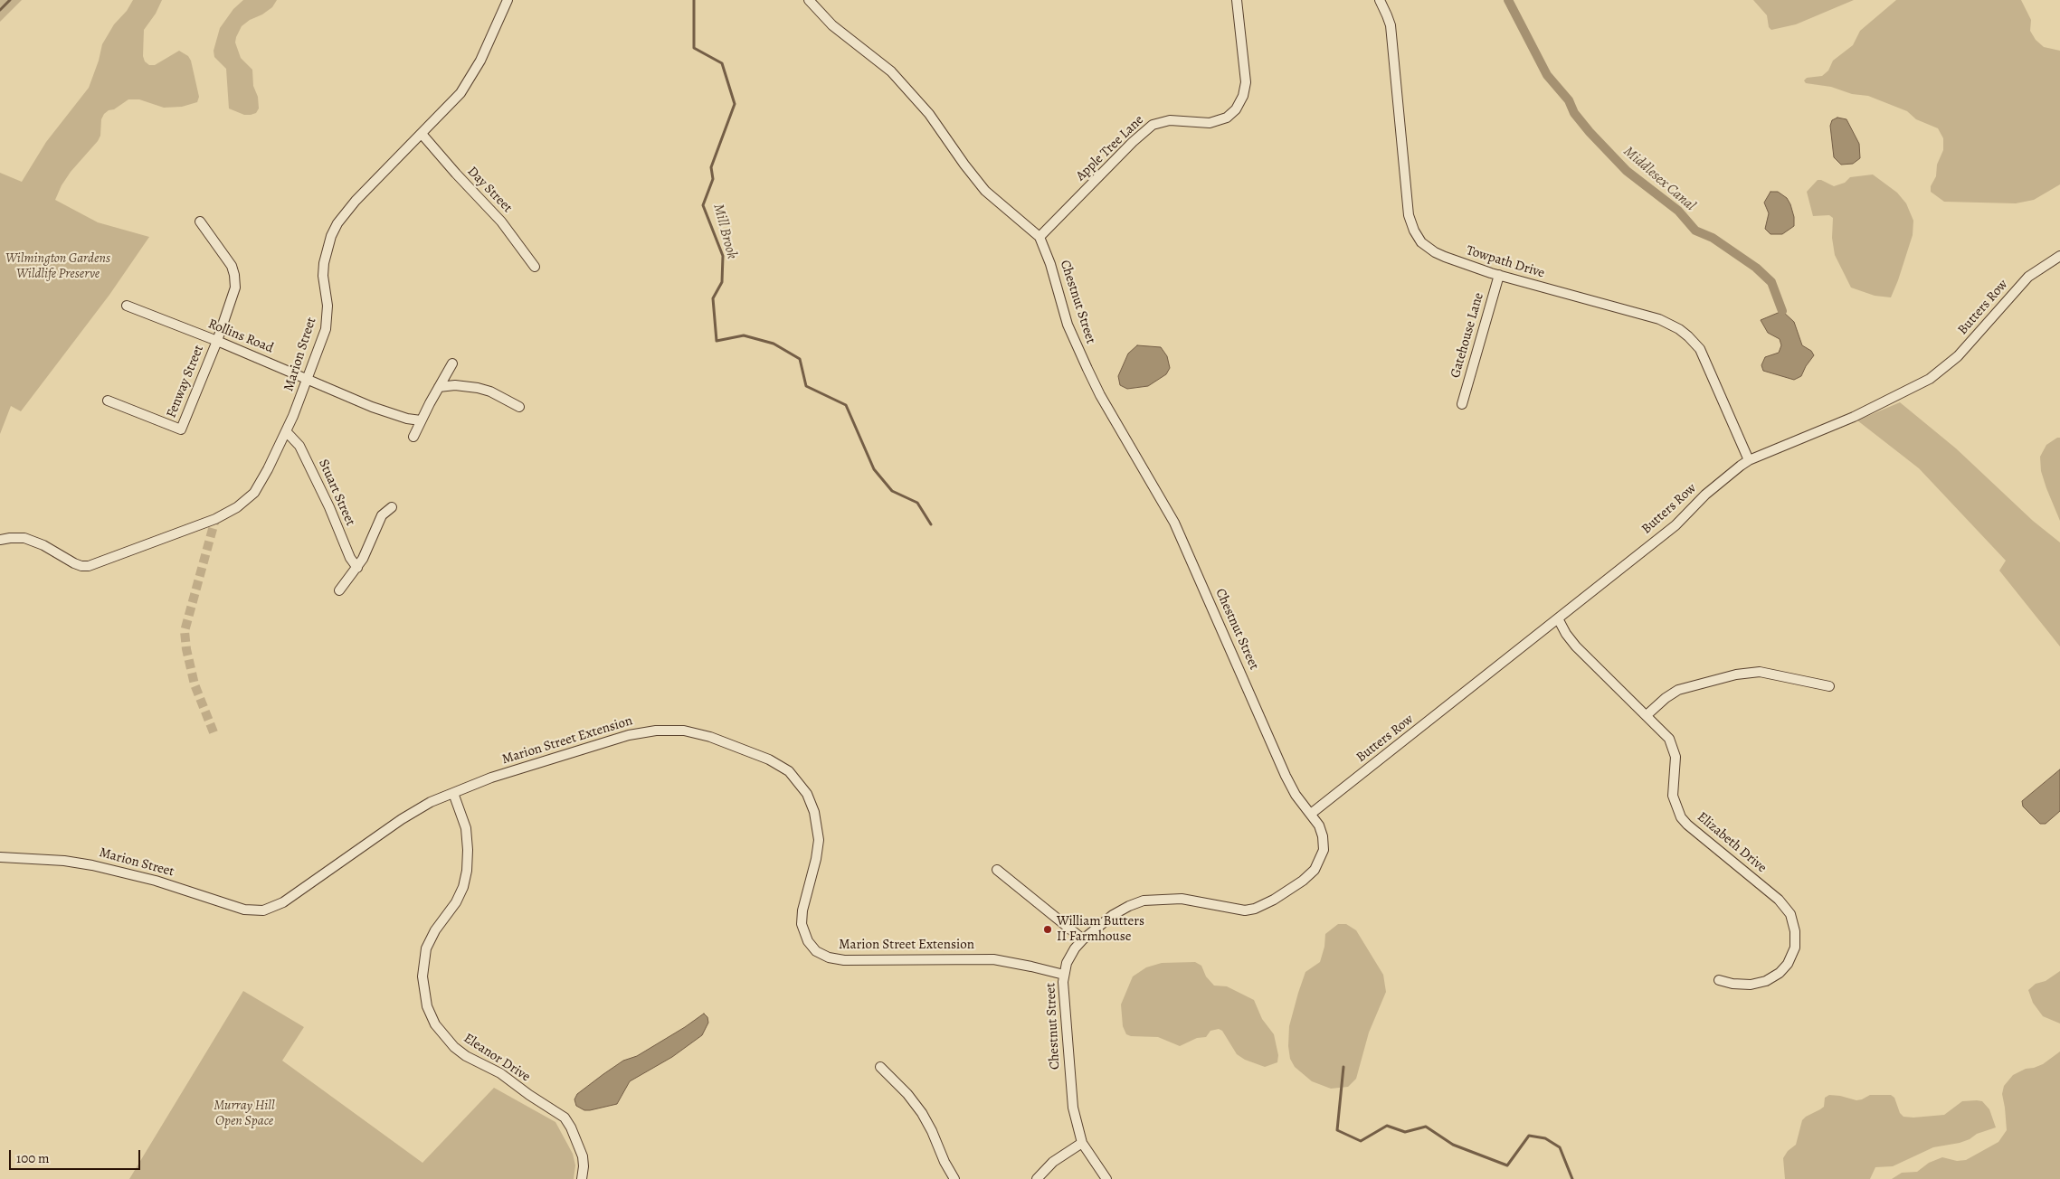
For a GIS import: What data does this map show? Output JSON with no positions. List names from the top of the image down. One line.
{"streets":{"street":["Apple Tree Lane","Day Street","Towpath Drive","Chestnut Street","Butters Row","Gatehouse Lane","Rollins Road","Marion Street","Fenway Street","Stuart Street","Marion Street Extension","Elizabeth Drive","Eleanor Drive"]},"crossings":[["Apple Tree Lane","Chestnut Street"],["Day Street","Marion Street"],["Towpath Drive","Butters Row"],["Towpath Drive","Gatehouse Lane"],["Chestnut Street","Butters Row"],["Chestnut Street","Marion Street Extension"],["Butters Row","Elizabeth Drive"],["Rollins Road","Marion Street"],["Rollins Road","Fenway Street"],["Marion Street","Stuart Street"],["Marion Street","Marion Street Extension"],["Marion Street Extension","Eleanor Drive"]],"water":["Middlesex Canal","Mill Brook"],"parks":["Wilmington Gardens Wildlife Preserve","Murray Hill Open Space"],"places":["William Butters II Farmhouse"],"scale_bar":"100 m"}
